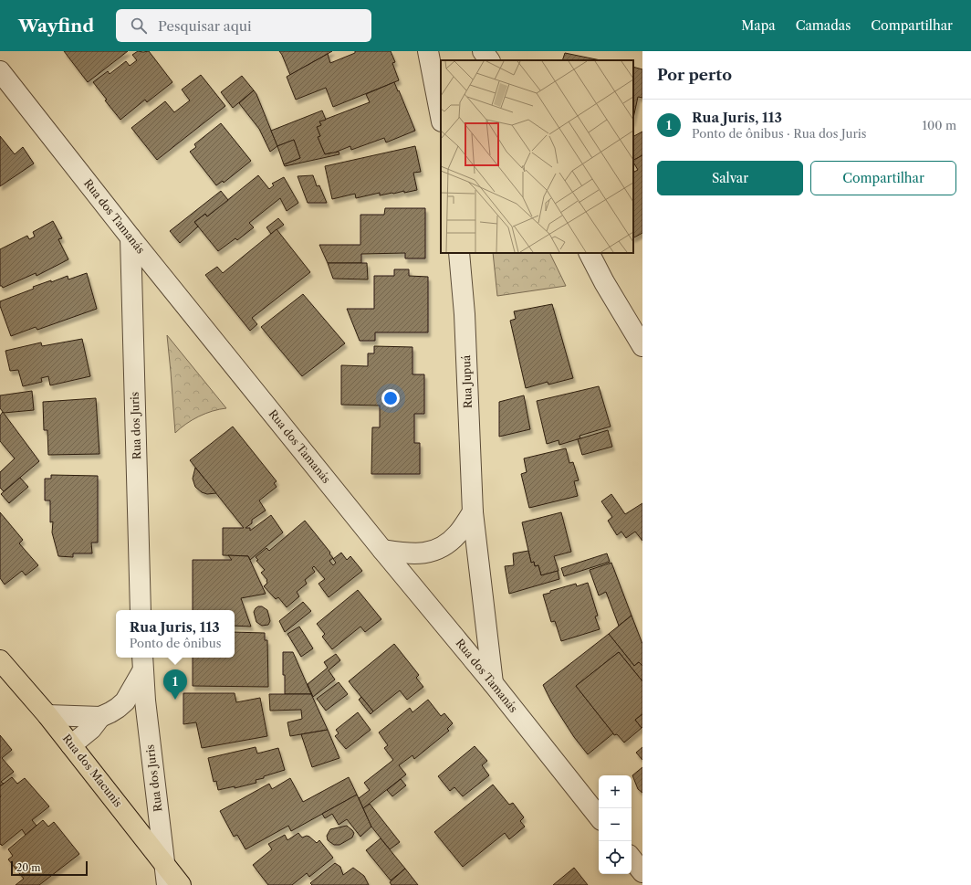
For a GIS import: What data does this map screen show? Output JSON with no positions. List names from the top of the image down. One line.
{"streets":{"main road":["Rua dos Macunis"],"street":["Rua dos Tamanás","Rua Jupuá","Rua dos Juris"]},"crossings":[["Rua dos Tamanás","Rua Jupuá"],["Rua dos Tamanás","Rua dos Juris"],["Rua dos Juris","Rua dos Macunis"]],"scale_bar":"20 m","page":{"header":"Wayfind","search":"Pesquisar aqui","nav":["Mapa","Camadas","Compartilhar"],"heading":"Por perto","list":[{"mark":"1","name":"Rua Juris, 113","note":"Ponto de ônibus · Rua dos Juris","value":"100 m"}],"buttons":["Salvar","Compartilhar"],"popup":["Rua Juris, 113","Ponto de ônibus"],"pins":"1","map_buttons":["+","−"],"scale":"20 m"}}
